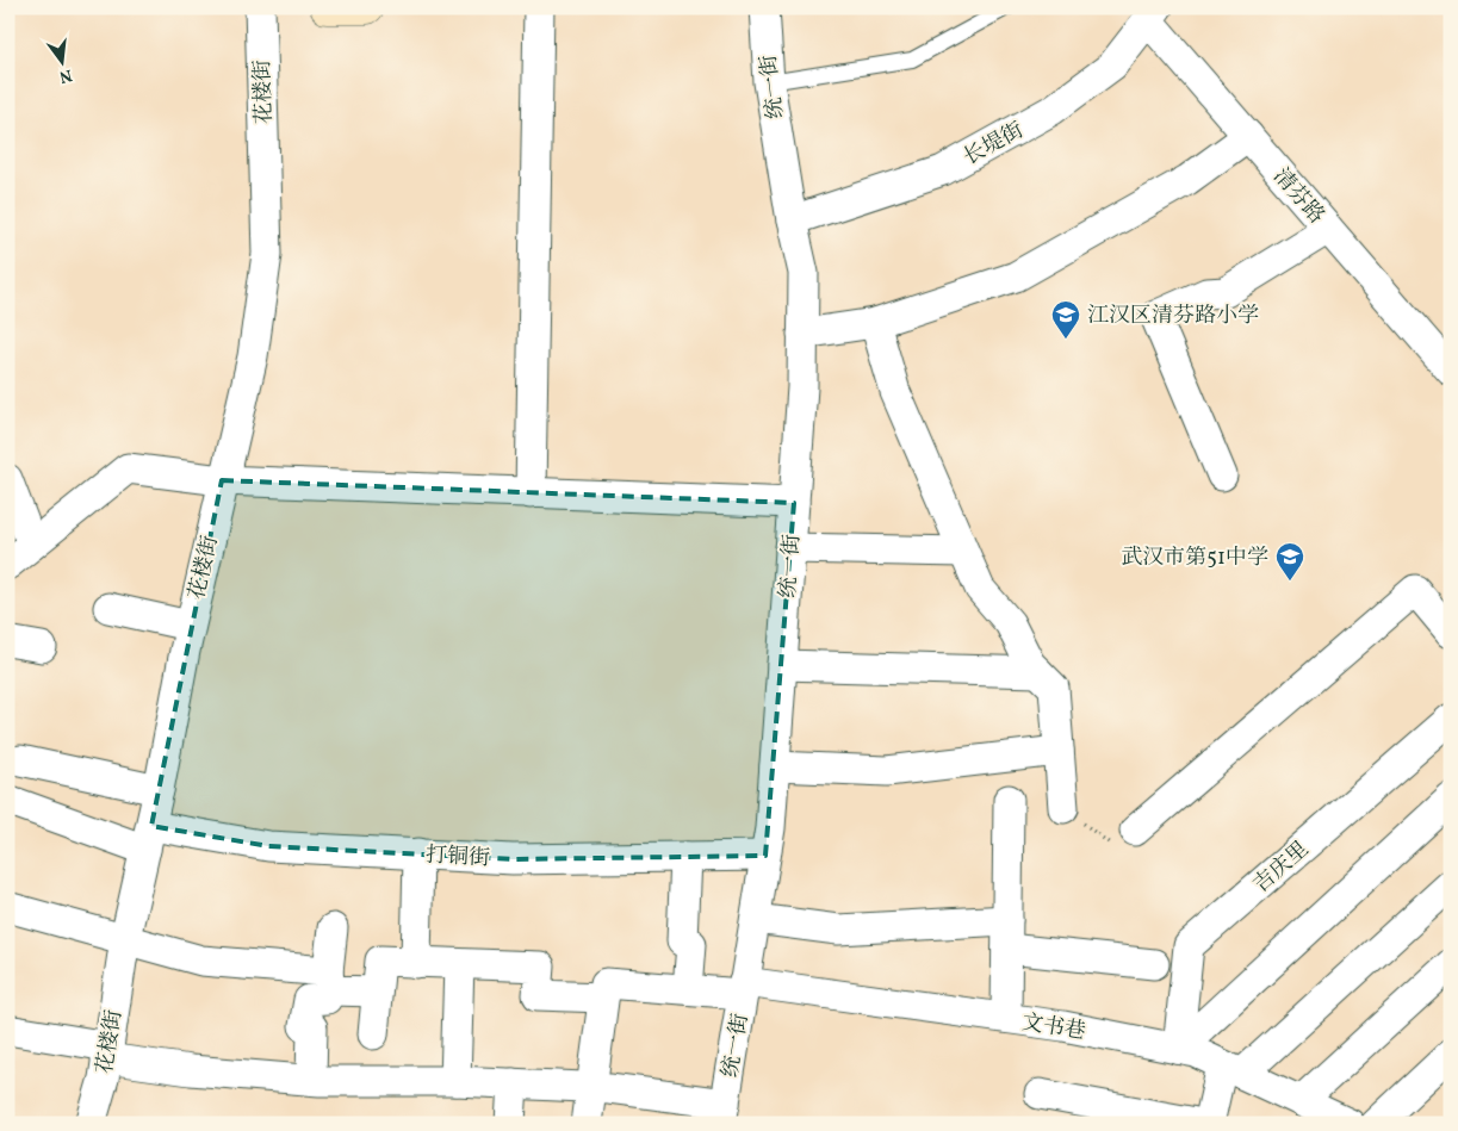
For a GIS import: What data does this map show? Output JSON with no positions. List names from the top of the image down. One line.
{"streets":{"street":["统一街","花楼街","长堤街","清芬路","打铜街","吉庆里","文书巷"]},"crossings":[["统一街","长堤街"],["统一街","打铜街"],["统一街","文书巷"],["花楼街","打铜街"],["长堤街","清芬路"],["吉庆里","文书巷"]],"places":{"school or university":["江汉区清芬路小学","武汉市第51中学"]},"north":"bottom"}
